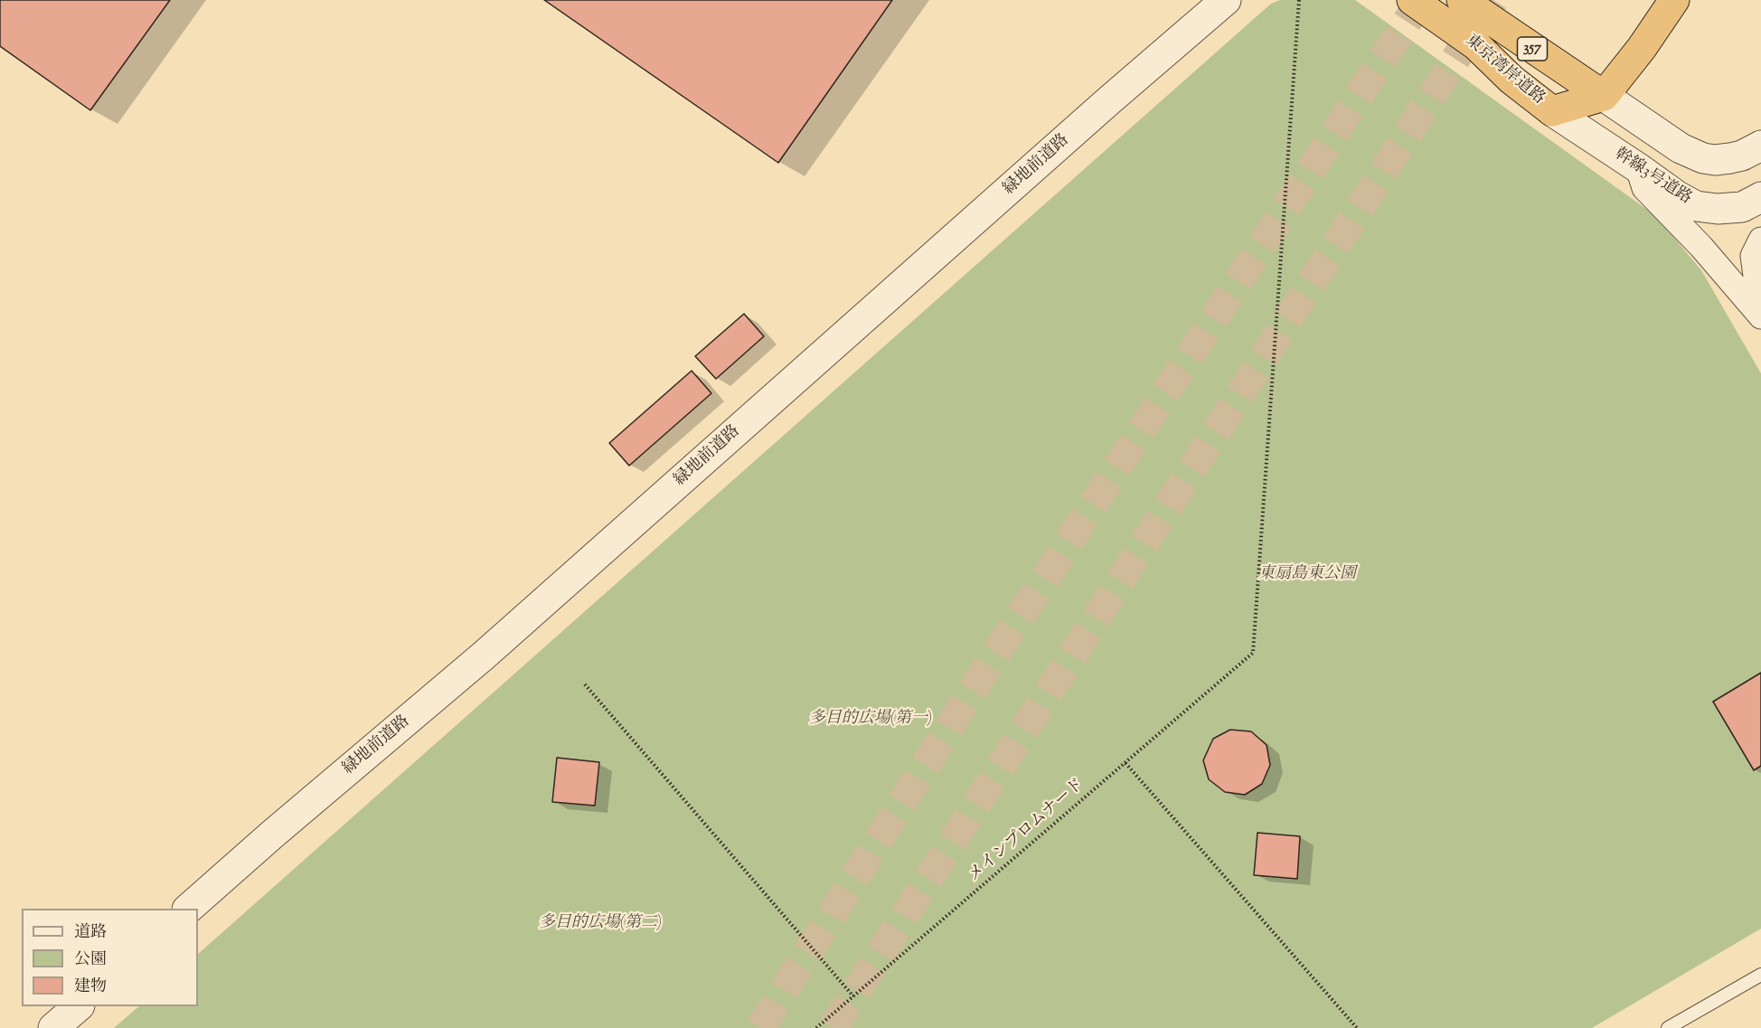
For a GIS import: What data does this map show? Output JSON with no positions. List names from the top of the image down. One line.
{"streets":{"highway":["357","東京湾岸道路"],"street":["緑地前道路","幹線3号道路"],"path":["メインプロムナード"]},"crossings":[["東京湾岸道路","幹線3号道路"]],"parks":["東扇島東公園","多目的広場(第一)","多目的広場(第二)"],"legend":["道路","公園","建物"]}
